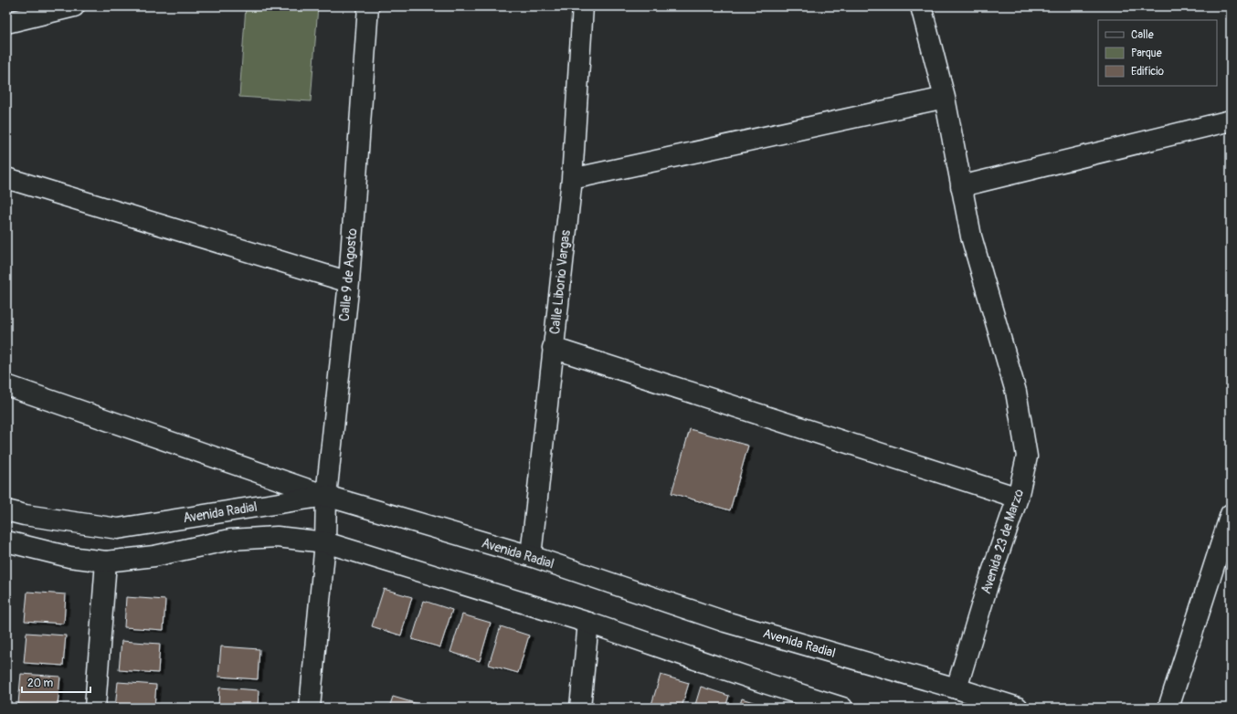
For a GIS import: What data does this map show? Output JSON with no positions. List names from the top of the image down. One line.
{"streets":{"street":["Calle 9 de Agosto","Calle Liborio Vargas","Avenida Radial","Avenida 23 de Marzo"]},"crossings":[["Calle 9 de Agosto","Avenida Radial"],["Calle Liborio Vargas","Avenida Radial"],["Avenida Radial","Avenida 23 de Marzo"]],"legend":["Calle","Parque","Edificio"],"scale_bar":"20 m"}
